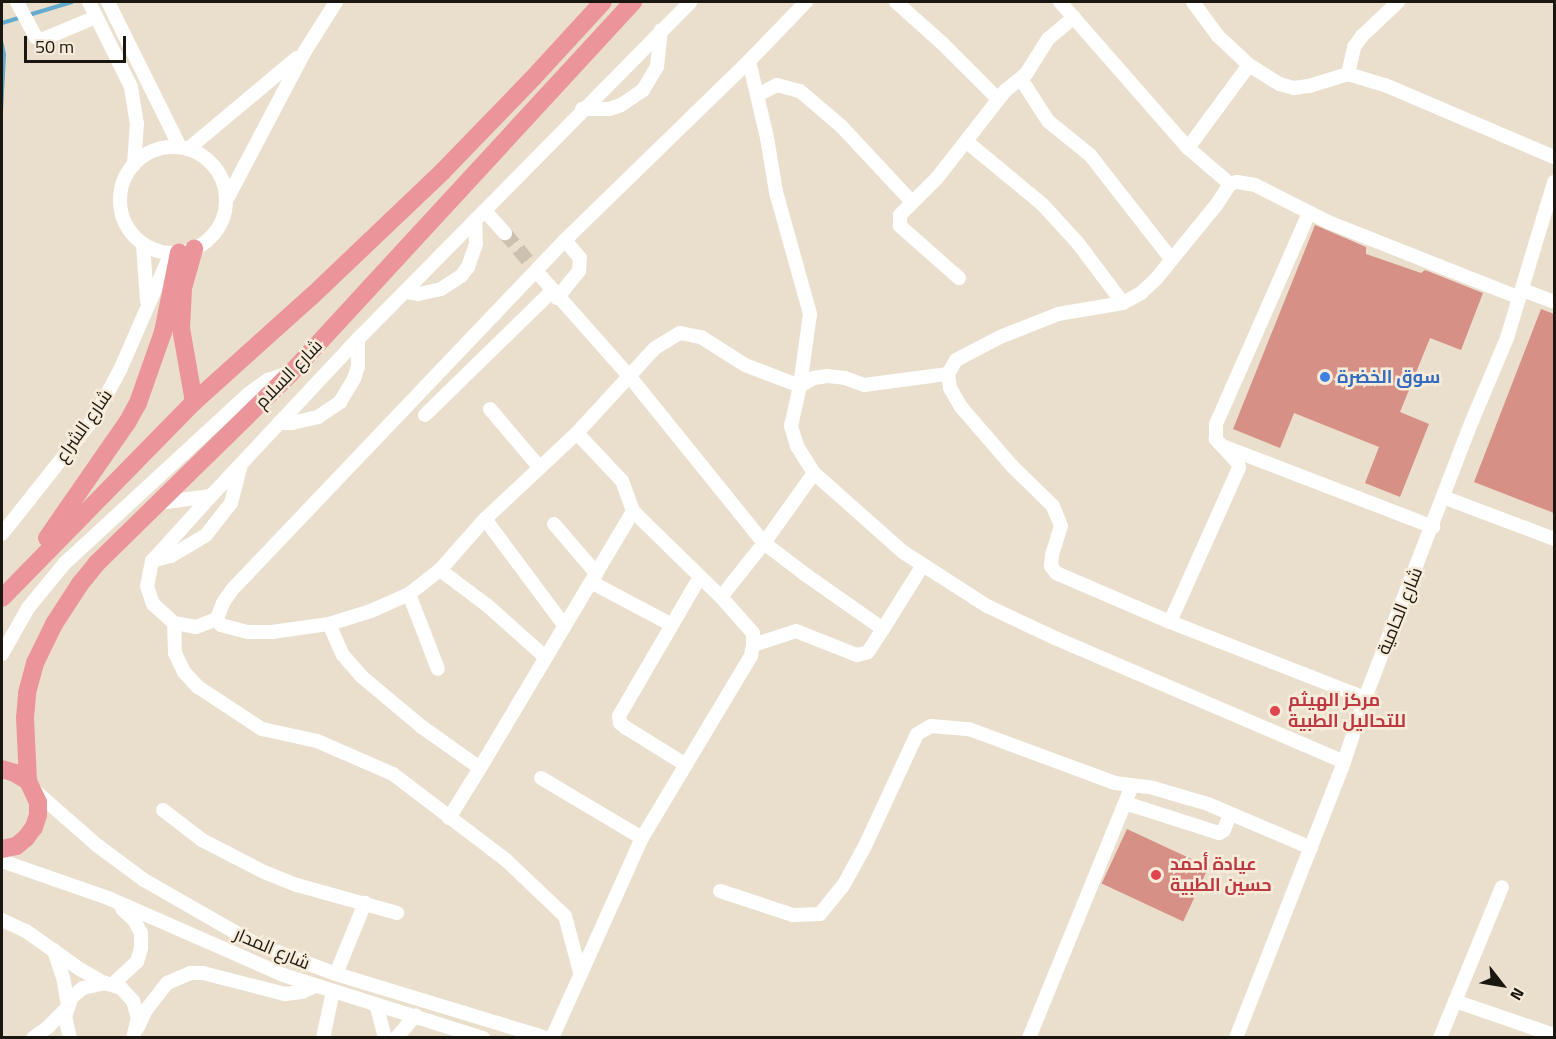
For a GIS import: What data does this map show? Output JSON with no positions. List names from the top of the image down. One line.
{"streets":{"main road":["شارع السلام"],"street":["شارع الشراع","شارع الحامية","شارع المدار"]},"crossings":[["شارع السلام","شارع المدار"]],"places":["سوق الخضرة","مركز الهيثم للتحاليل الطبية","عيادة أحمد حسين الطبية"],"scale_bar":"50 m","north":"bottom right"}
